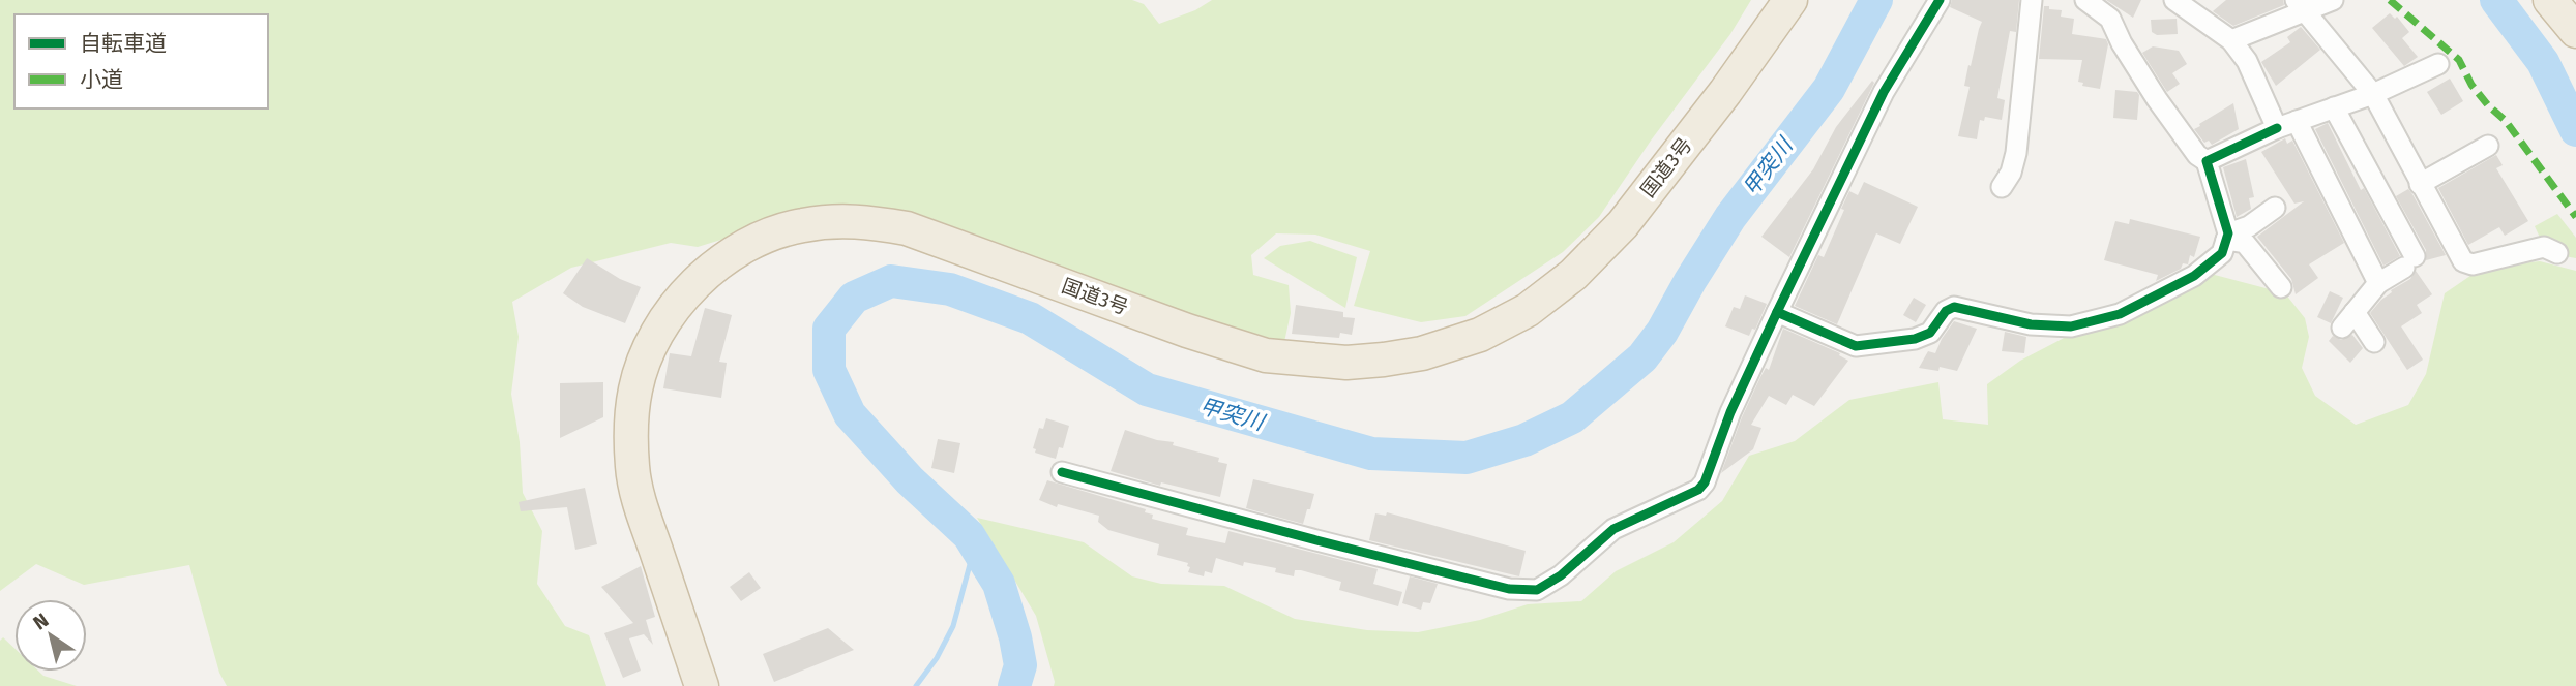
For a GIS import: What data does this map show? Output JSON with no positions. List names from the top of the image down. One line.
{"streets":{"highway":["国道3号"]},"water":["甲突川"],"legend":["自転車道","小道"],"north":"top left"}
